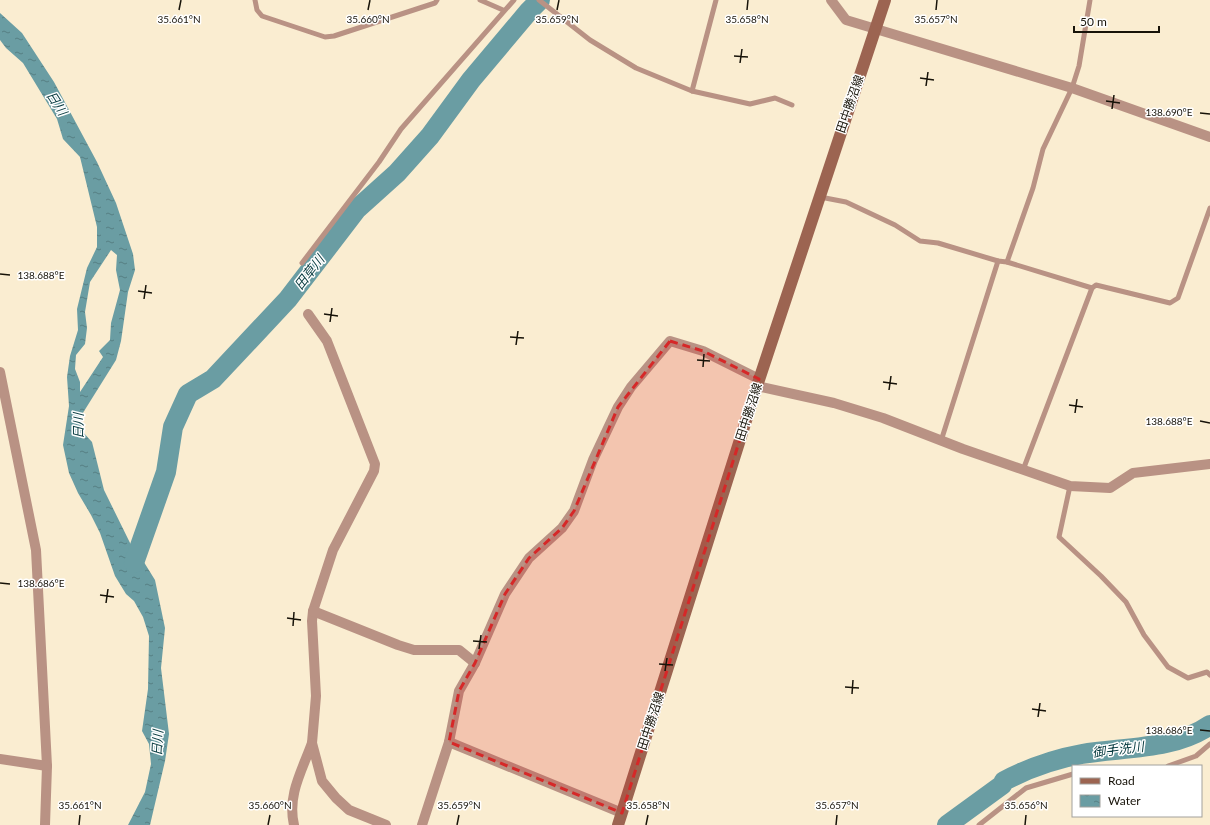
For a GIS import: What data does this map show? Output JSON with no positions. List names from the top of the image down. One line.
{"streets":{"main road":["田中勝沼線"]},"water":["日川","田草川","御手洗川"],"legend":["Road","Water"],"scale_bar":"50 m","coordinates":["35.661°N","35.660°N","35.659°N","35.658°N","35.657°N","138.690°E","138.688°E","138.686°E","35.656°N"]}
